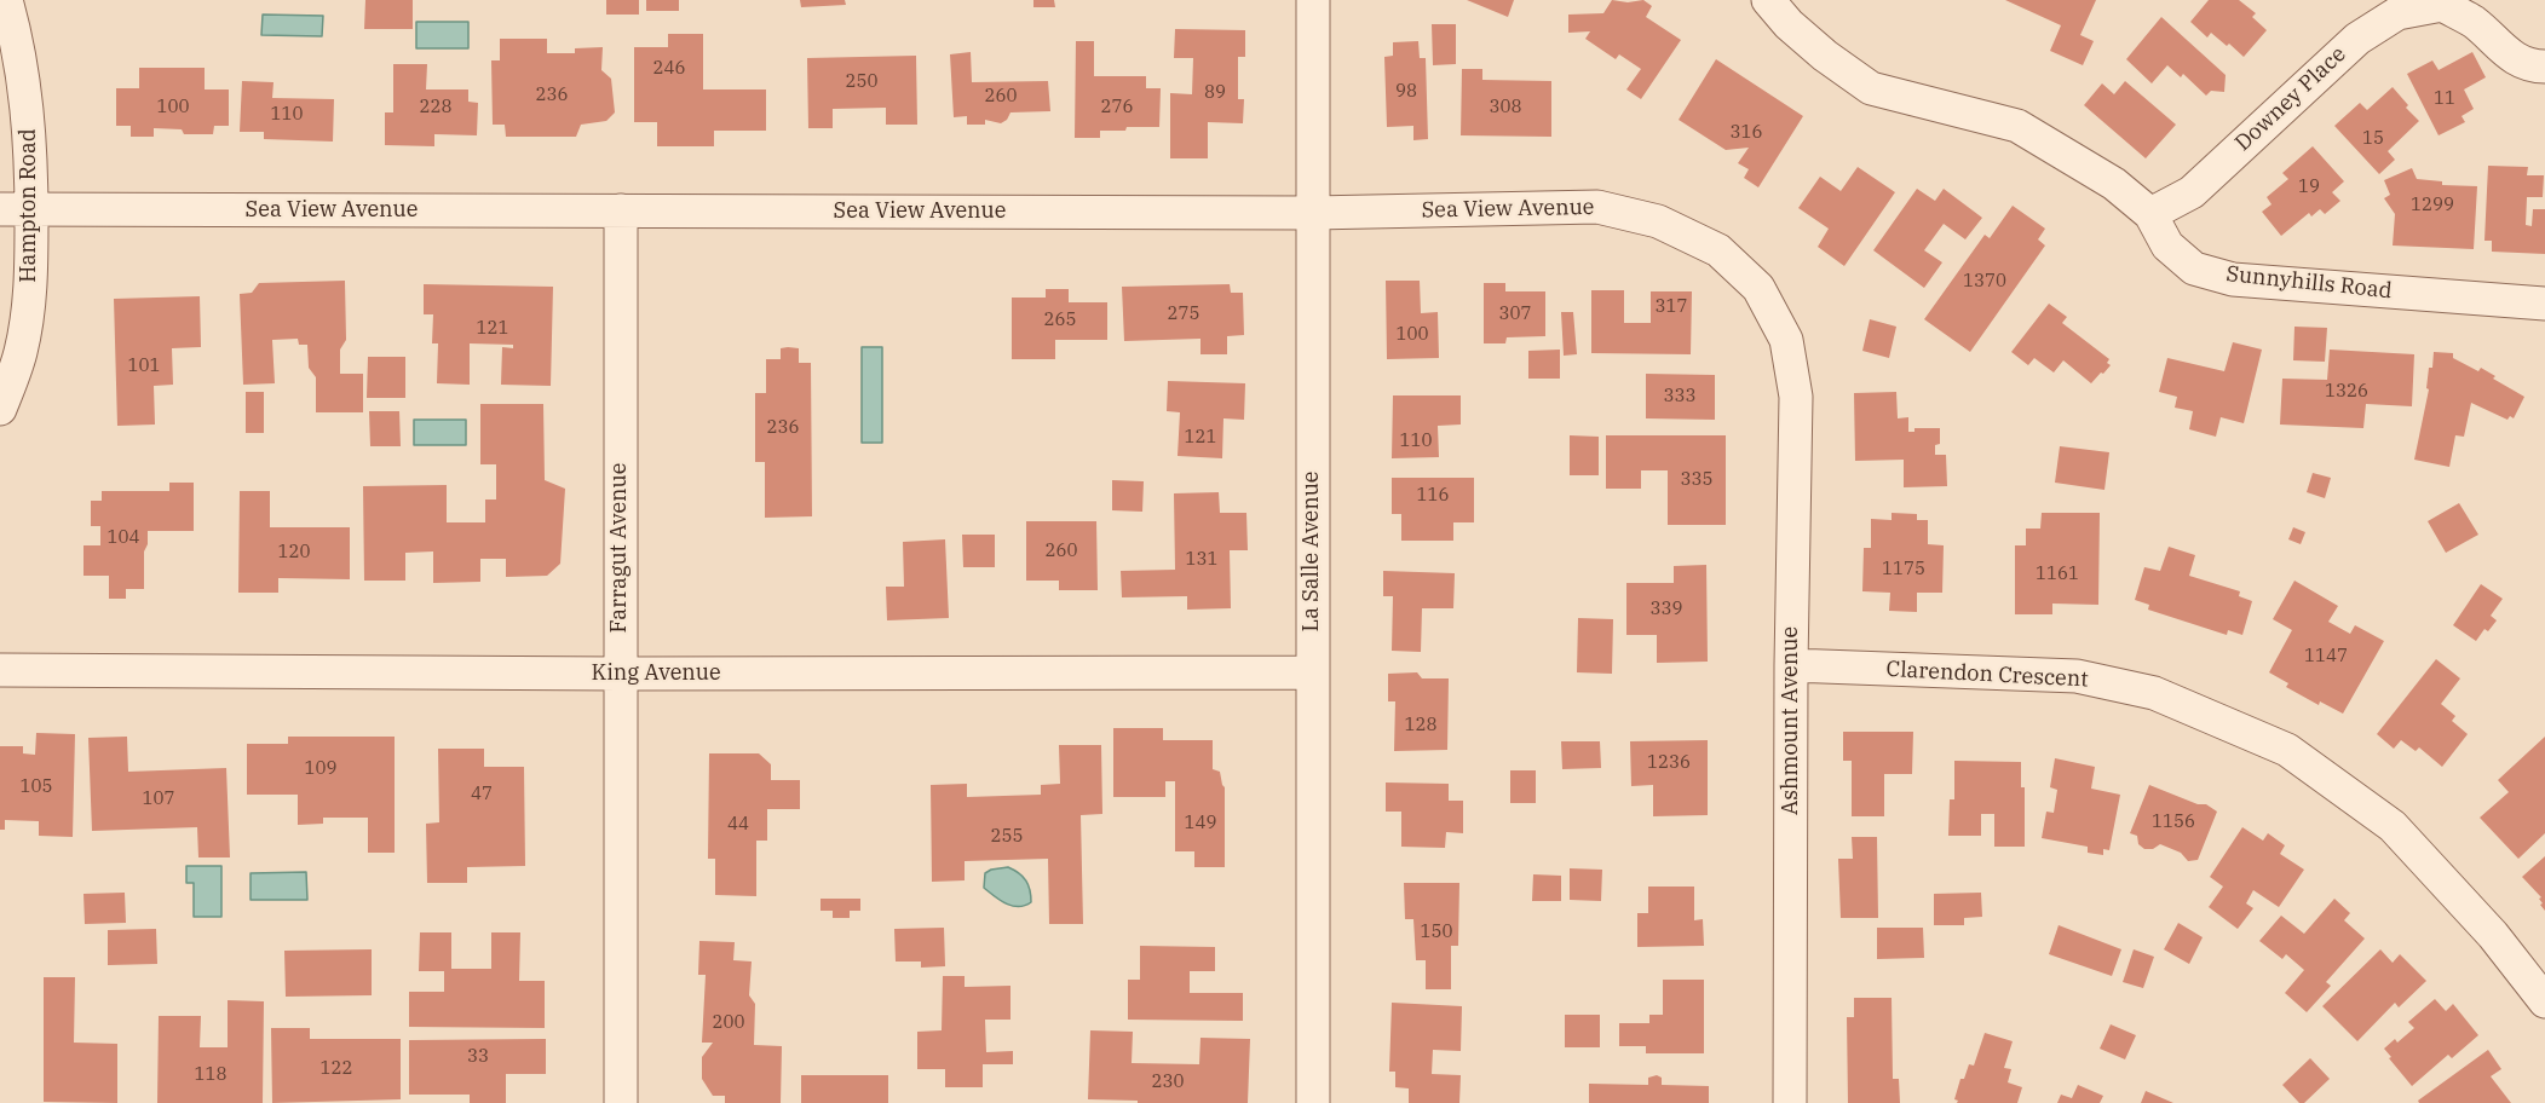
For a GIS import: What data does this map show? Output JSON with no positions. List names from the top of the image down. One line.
{"streets":{"street":["Downey Place","Hampton Road","Sea View Avenue","Sunnyhills Road","Farragut Avenue","La Salle Avenue","King Avenue","Clarendon Crescent","Ashmount Avenue"]},"crossings":[["Downey Place","Sunnyhills Road"],["Hampton Road","Sea View Avenue"],["Sea View Avenue","Farragut Avenue"],["Sea View Avenue","La Salle Avenue"],["Sea View Avenue","Ashmount Avenue"],["Farragut Avenue","King Avenue"],["La Salle Avenue","King Avenue"],["Clarendon Crescent","Ashmount Avenue"]],"house_numbers":["246","250","98","89","236","260","11","100","228","276","308","110","316","15","19","1299","1370","317","275","307","265","121","100","101","1326","333","236","121","110","335","116","104","260","120","131","1175","1161","339","1147","128","1236","109","105","47","107","1156","149","44","255","150","200","33","122","118","230"]}
